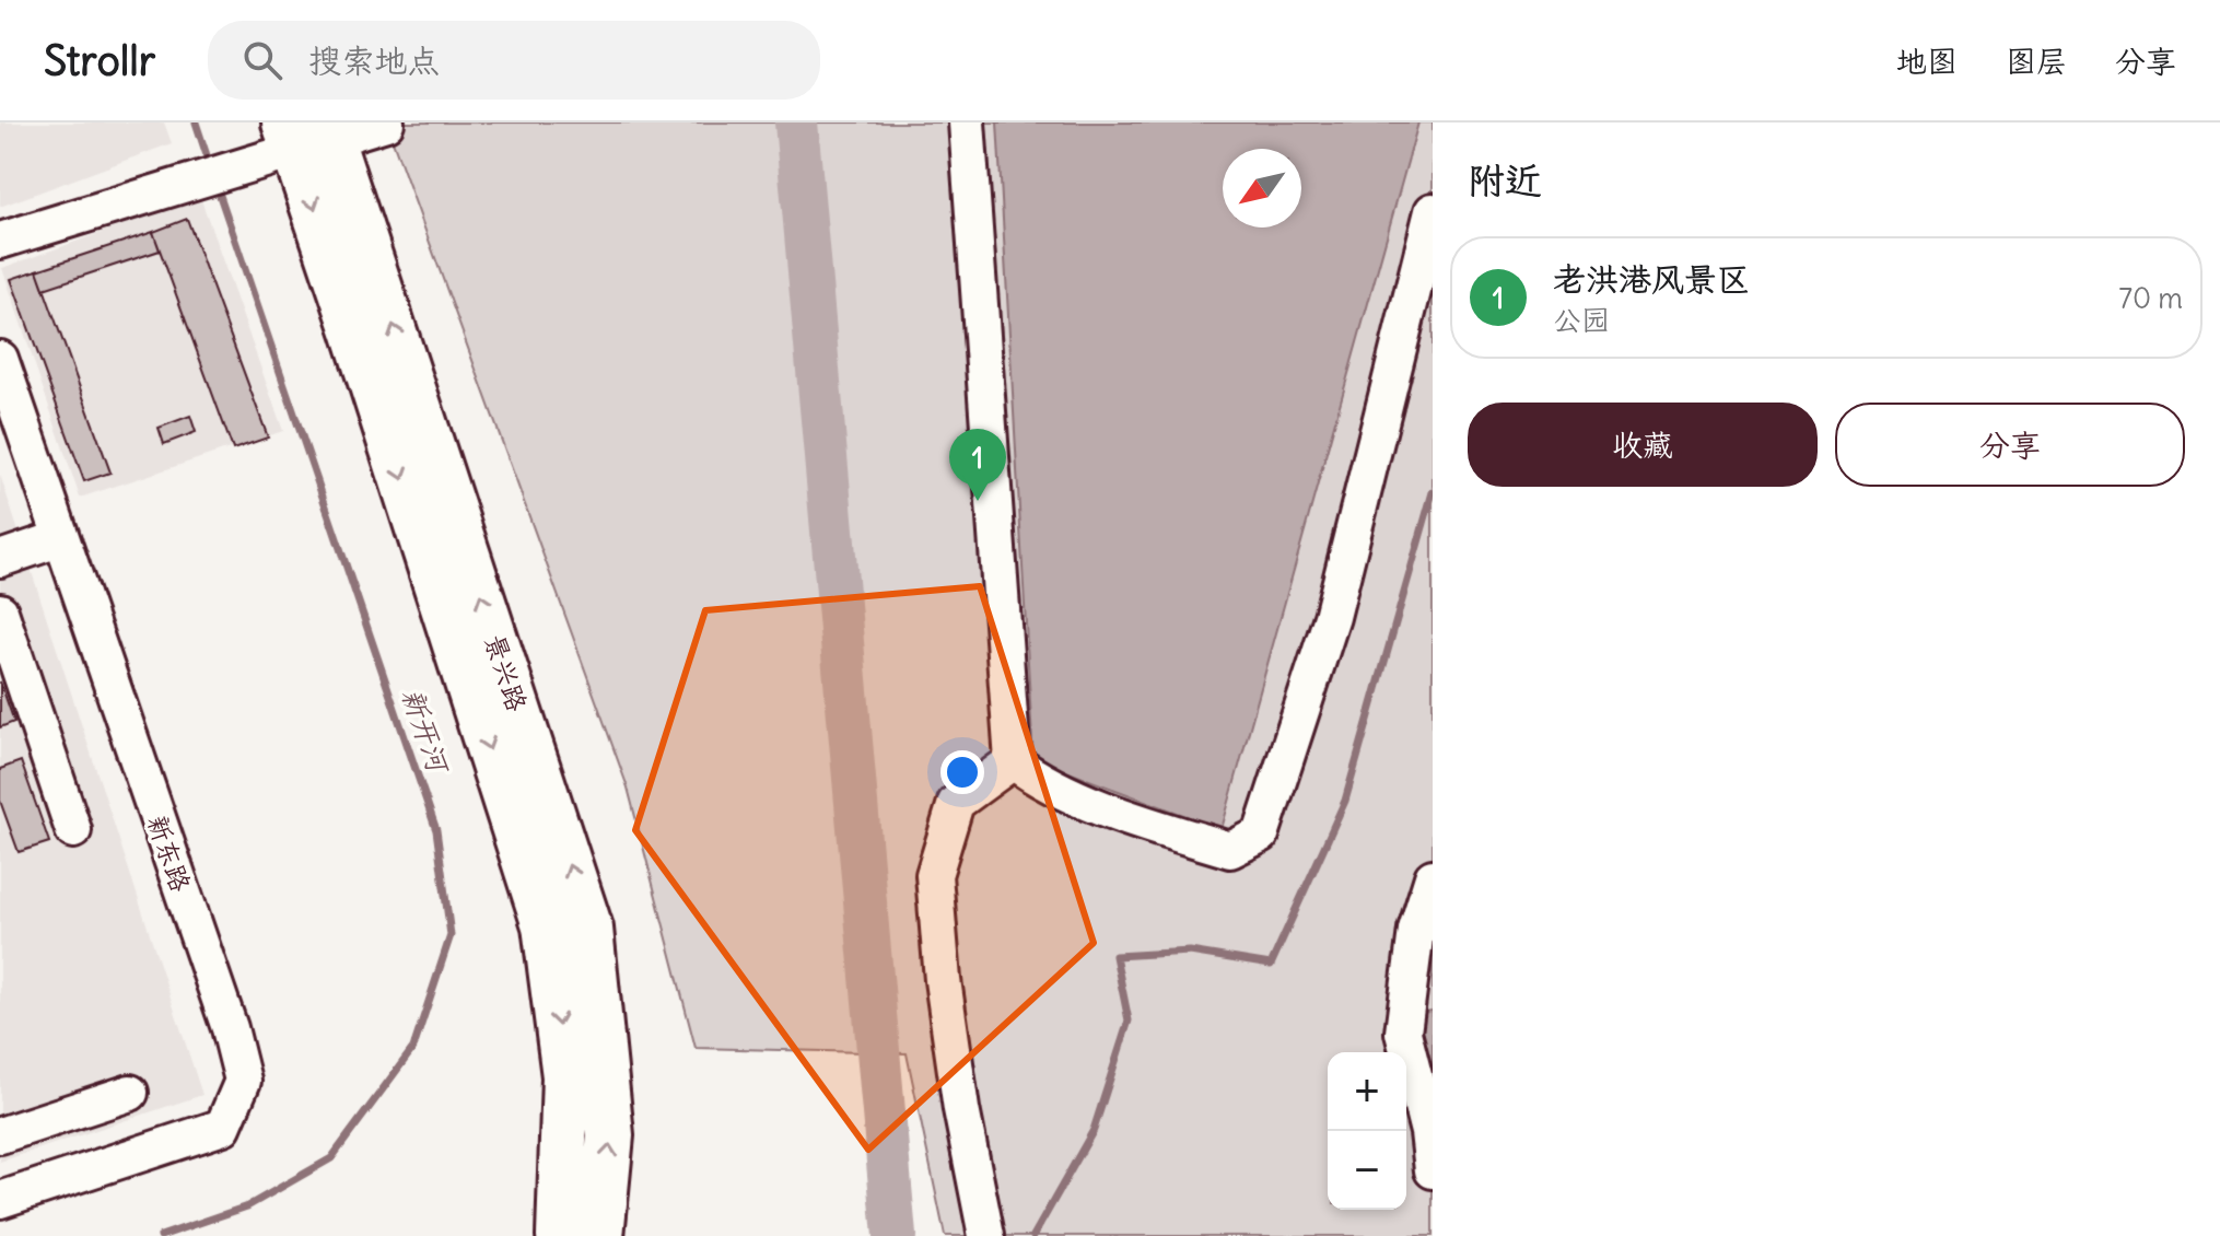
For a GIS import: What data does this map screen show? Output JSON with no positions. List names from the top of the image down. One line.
{"streets":{"main road":["景兴路"],"street":["新东路"]},"water":["新开河"],"north":"bottom left","page":{"header":"Strollr","search":"搜索地点","nav":["地图","图层","分享"],"heading":"附近","list":[{"mark":"1","name":"老洪港风景区","note":"公园","value":"70 m"}],"buttons":["收藏","分享"],"pins":"1","map_buttons":["+","−"]}}
